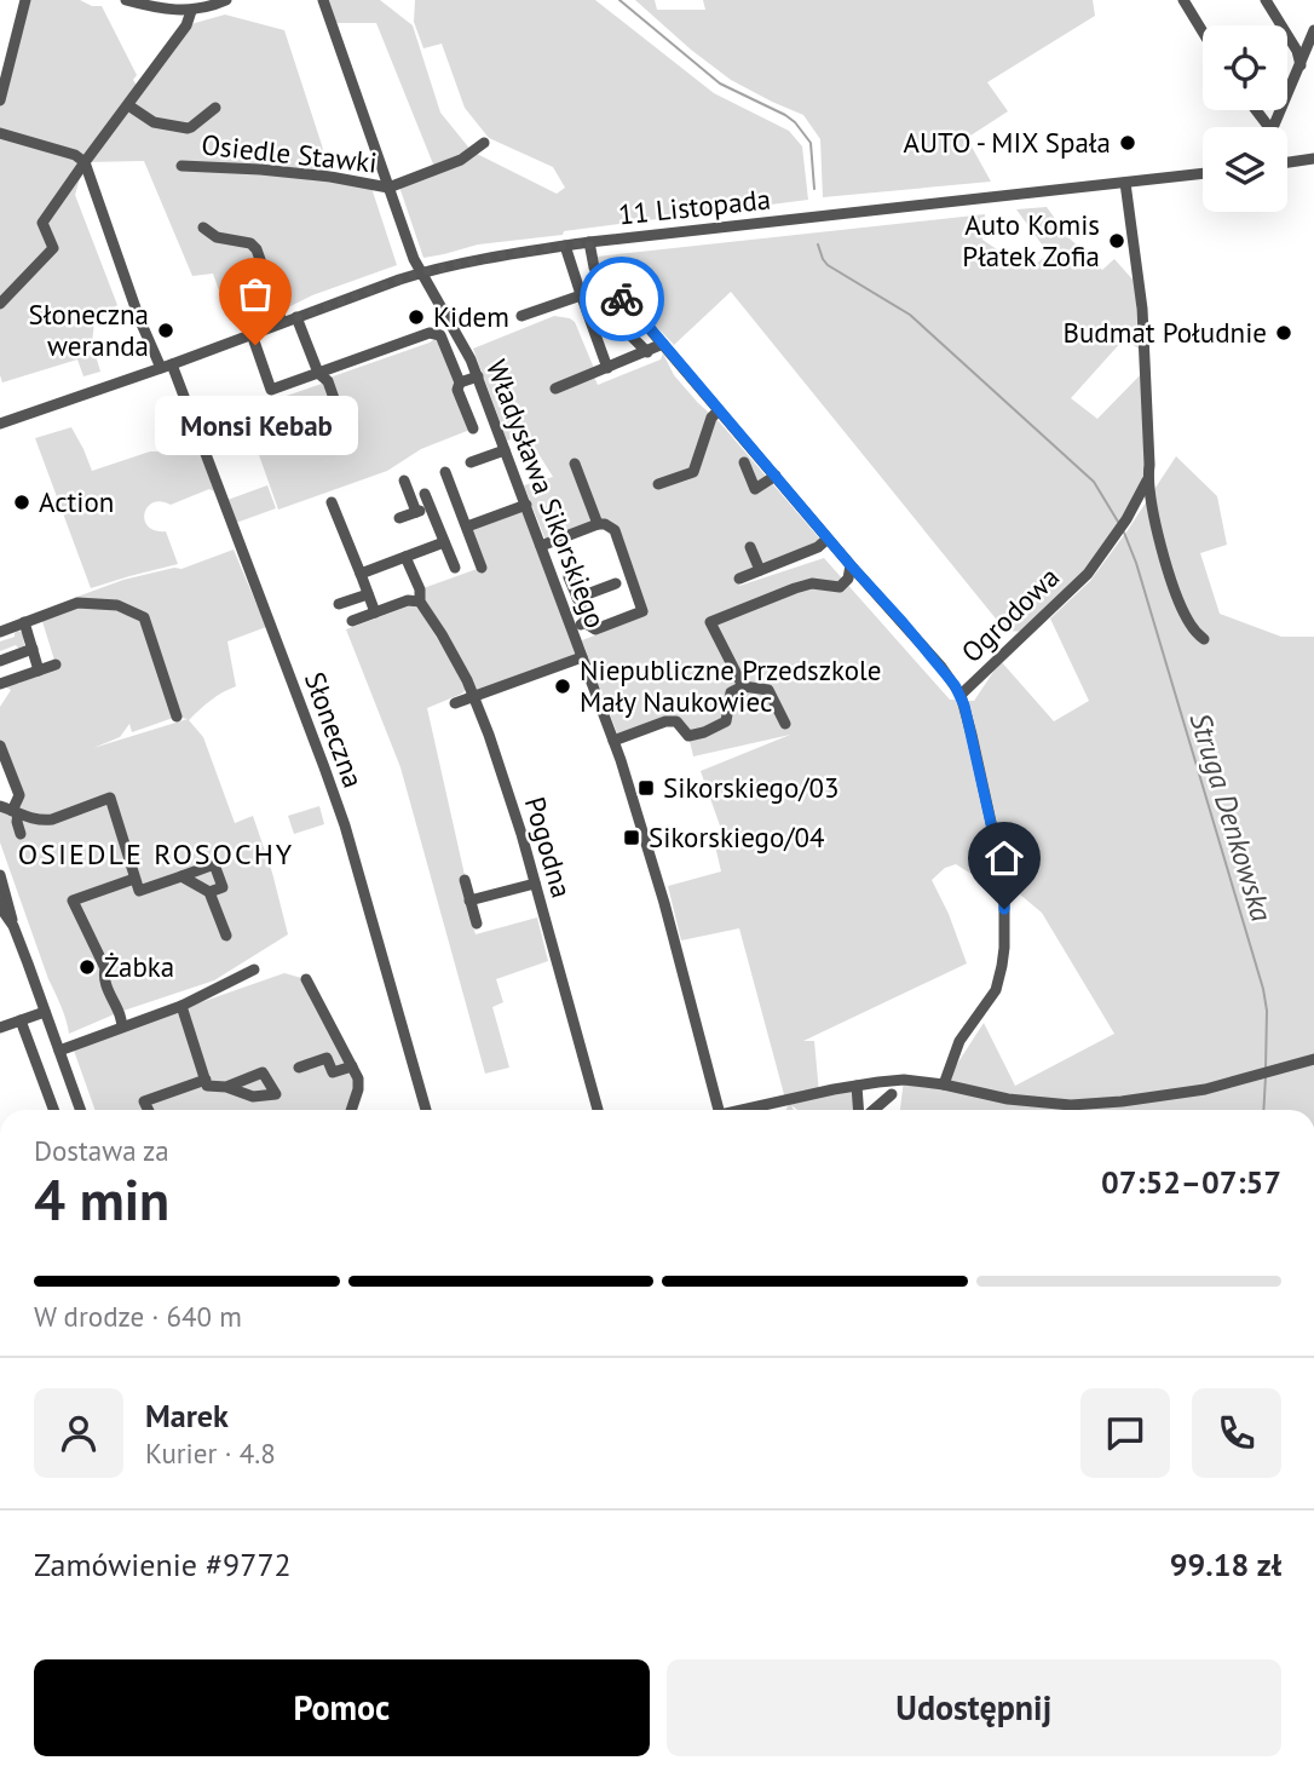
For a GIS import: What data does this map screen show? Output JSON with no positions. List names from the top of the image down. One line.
{"streets":{"street":["Osiedle Stawki","11 Listopada","Władysława Sikorskiego","Ogrodowa","Słoneczna","Pogodna"]},"crossings":[["Osiedle Stawki","Władysława Sikorskiego"],["11 Listopada","Władysława Sikorskiego"],["11 Listopada","Słoneczna"]],"districts":["OSIEDLE ROSOCHY"],"water":["Struga Denkowska"],"places":{"other":["AUTO - MIX Spała","Auto Komis Płatek Zofia","Kidem","Słoneczna weranda","Budmat Południe","Monsi Kebab","Action","Niepubliczne Przedszkole Mały Naukowiec","Żabka"],"transit":["Sikorskiego/03","Sikorskiego/04"]},"page":{"bubble":"Monsi Kebab","heading":["4 min","Dostawa za","07:52–07:57"],"panel":["Marek","Kurier · 4.8","Zamówienie #9772","99.18 zł"],"bar":"W drodze · 640 m","buttons":["Pomoc","Udostępnij"]}}
